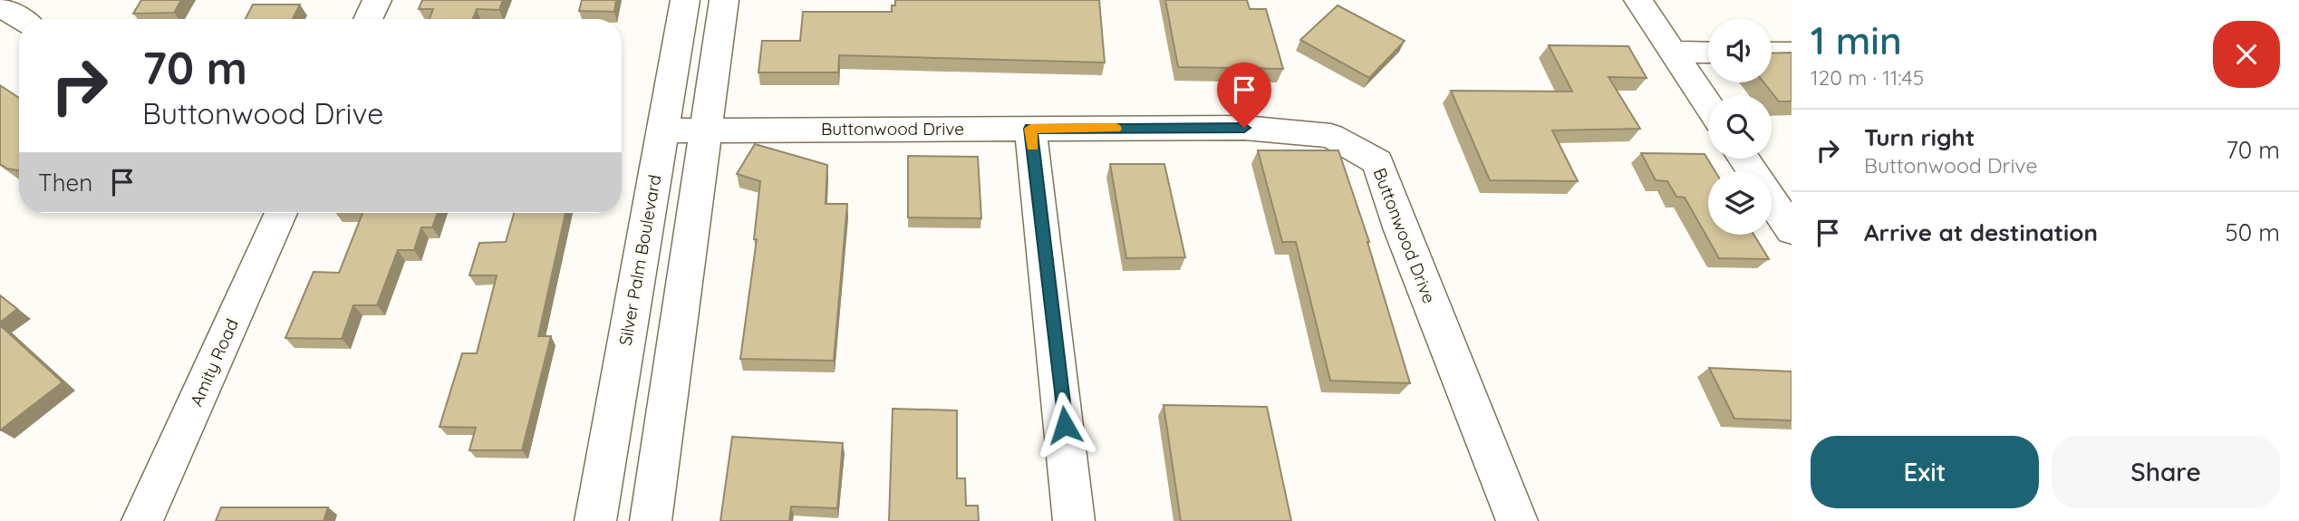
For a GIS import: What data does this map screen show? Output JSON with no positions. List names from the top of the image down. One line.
{"streets":{"street":["Buttonwood Drive","Silver Palm Boulevard","Amity Road"]},"crossings":[["Buttonwood Drive","Silver Palm Boulevard"]],"page":{"heading":["1 min","120 m · 11:45"],"turn":["70 m","Buttonwood Drive"],"list":[{"name":"Turn right","note":"Buttonwood Drive","value":"70 m"},{"name":"Arrive at destination","value":"50 m"}],"then":"Then","buttons":["Exit","Share"]}}
